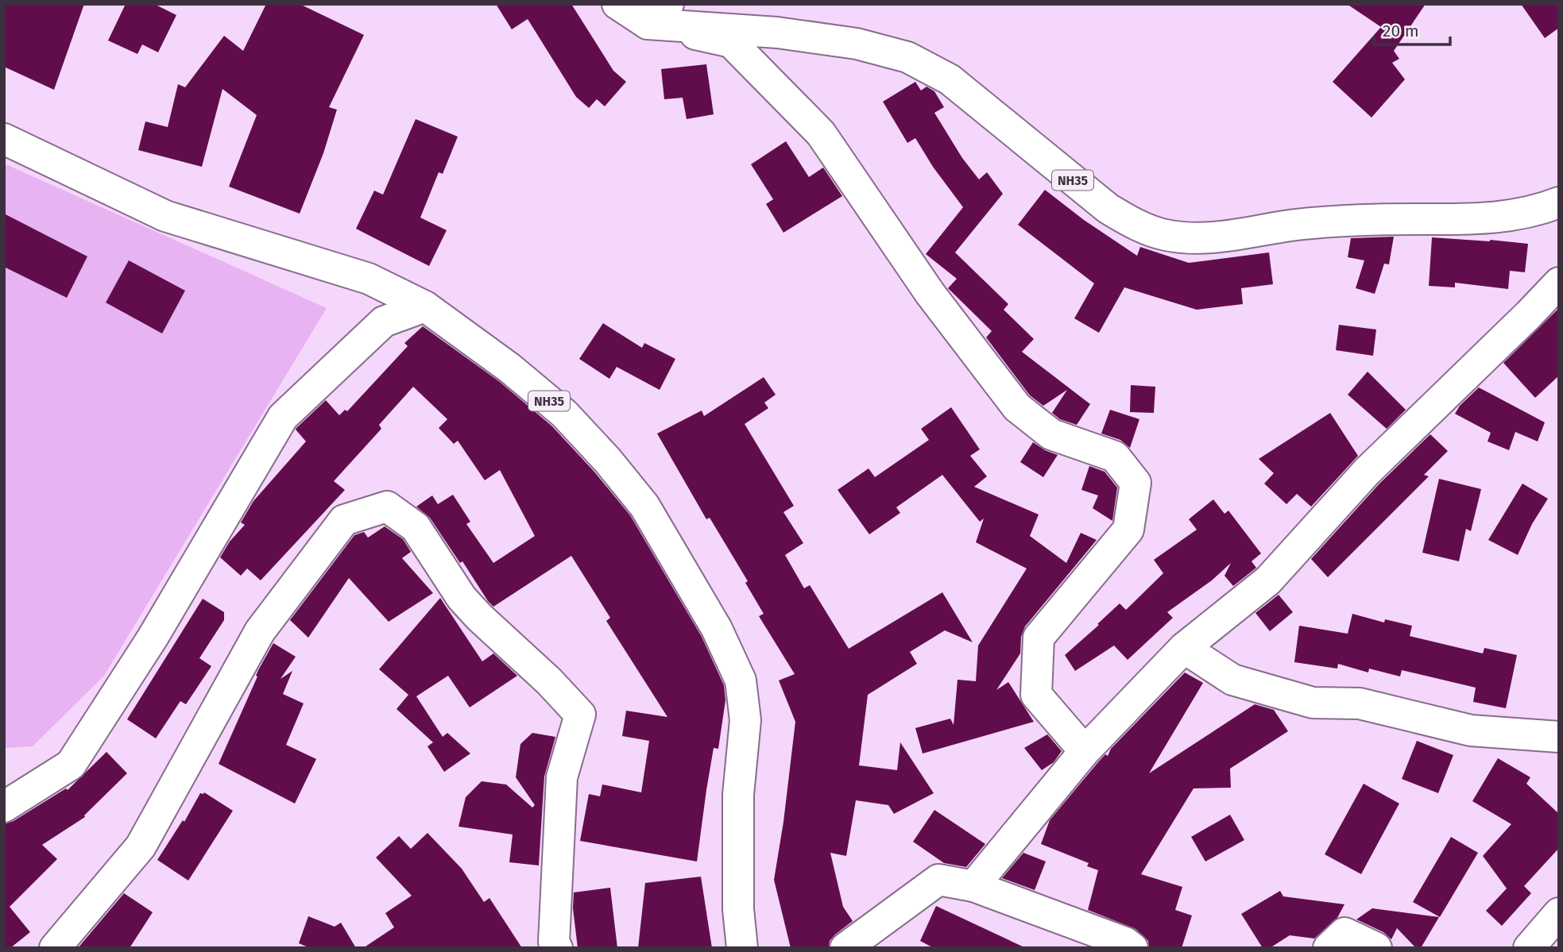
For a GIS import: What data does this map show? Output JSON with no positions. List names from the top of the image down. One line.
{"streets":{"main road":["NH35"]},"scale_bar":"20 m"}
